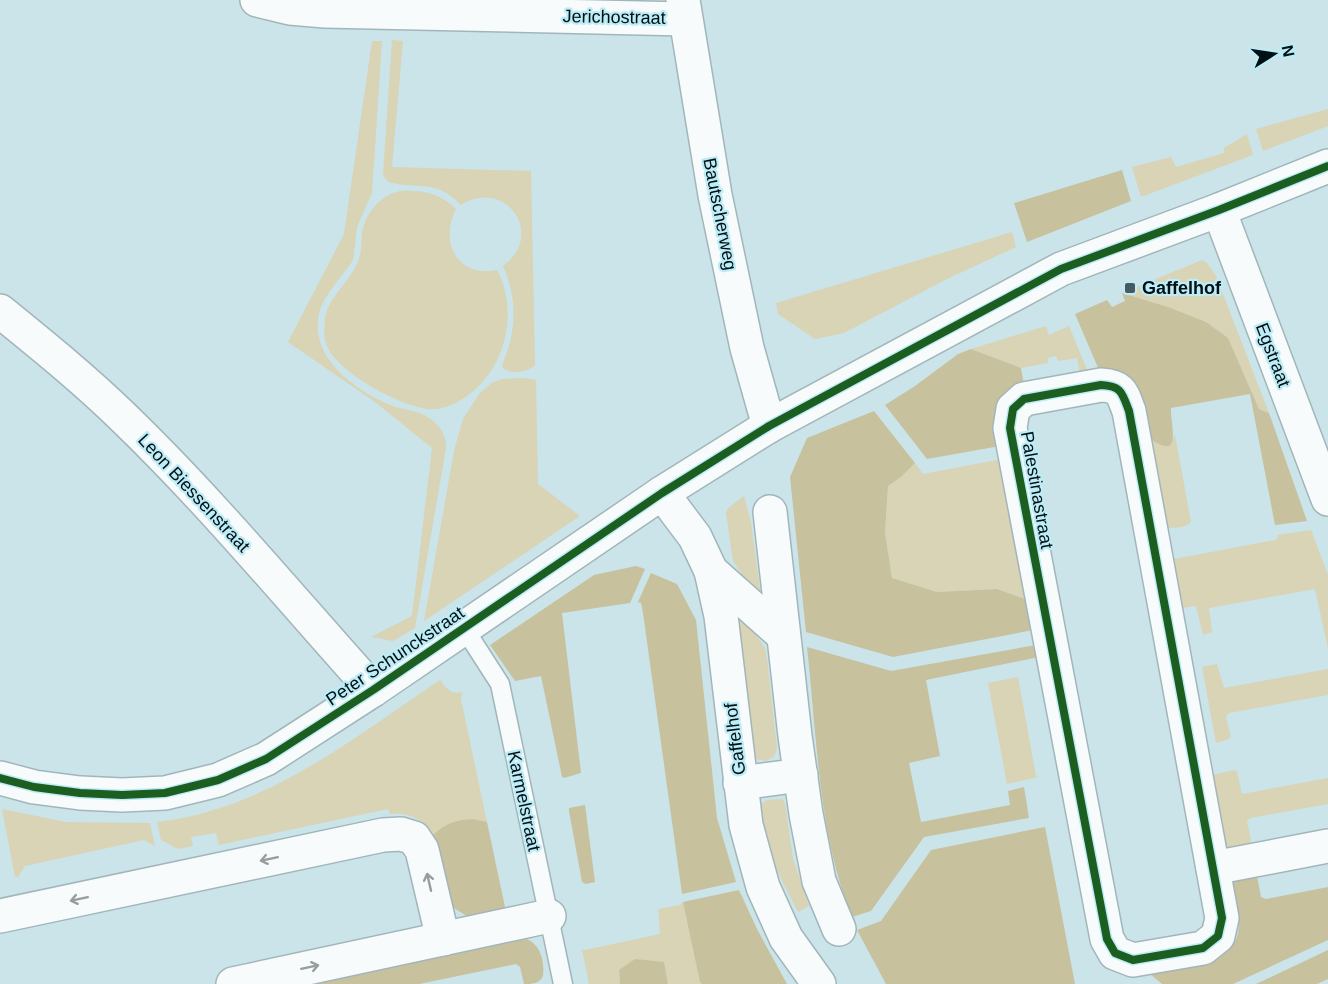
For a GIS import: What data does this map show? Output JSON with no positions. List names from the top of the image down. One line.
{"streets":{"street":["Jerichostraat","Bautscherweg","Egstraat","Palestinastraat","Leon Biessenstraat","Peter Schunckstraat","Gaffelhof"],"lane":["Karmelstraat"]},"crossings":[["Jerichostraat","Bautscherweg"],["Bautscherweg","Peter Schunckstraat"],["Leon Biessenstraat","Peter Schunckstraat"],["Peter Schunckstraat","Gaffelhof"],["Peter Schunckstraat","Karmelstraat"]],"places":{"transit":["Gaffelhof"]},"north":"right"}
